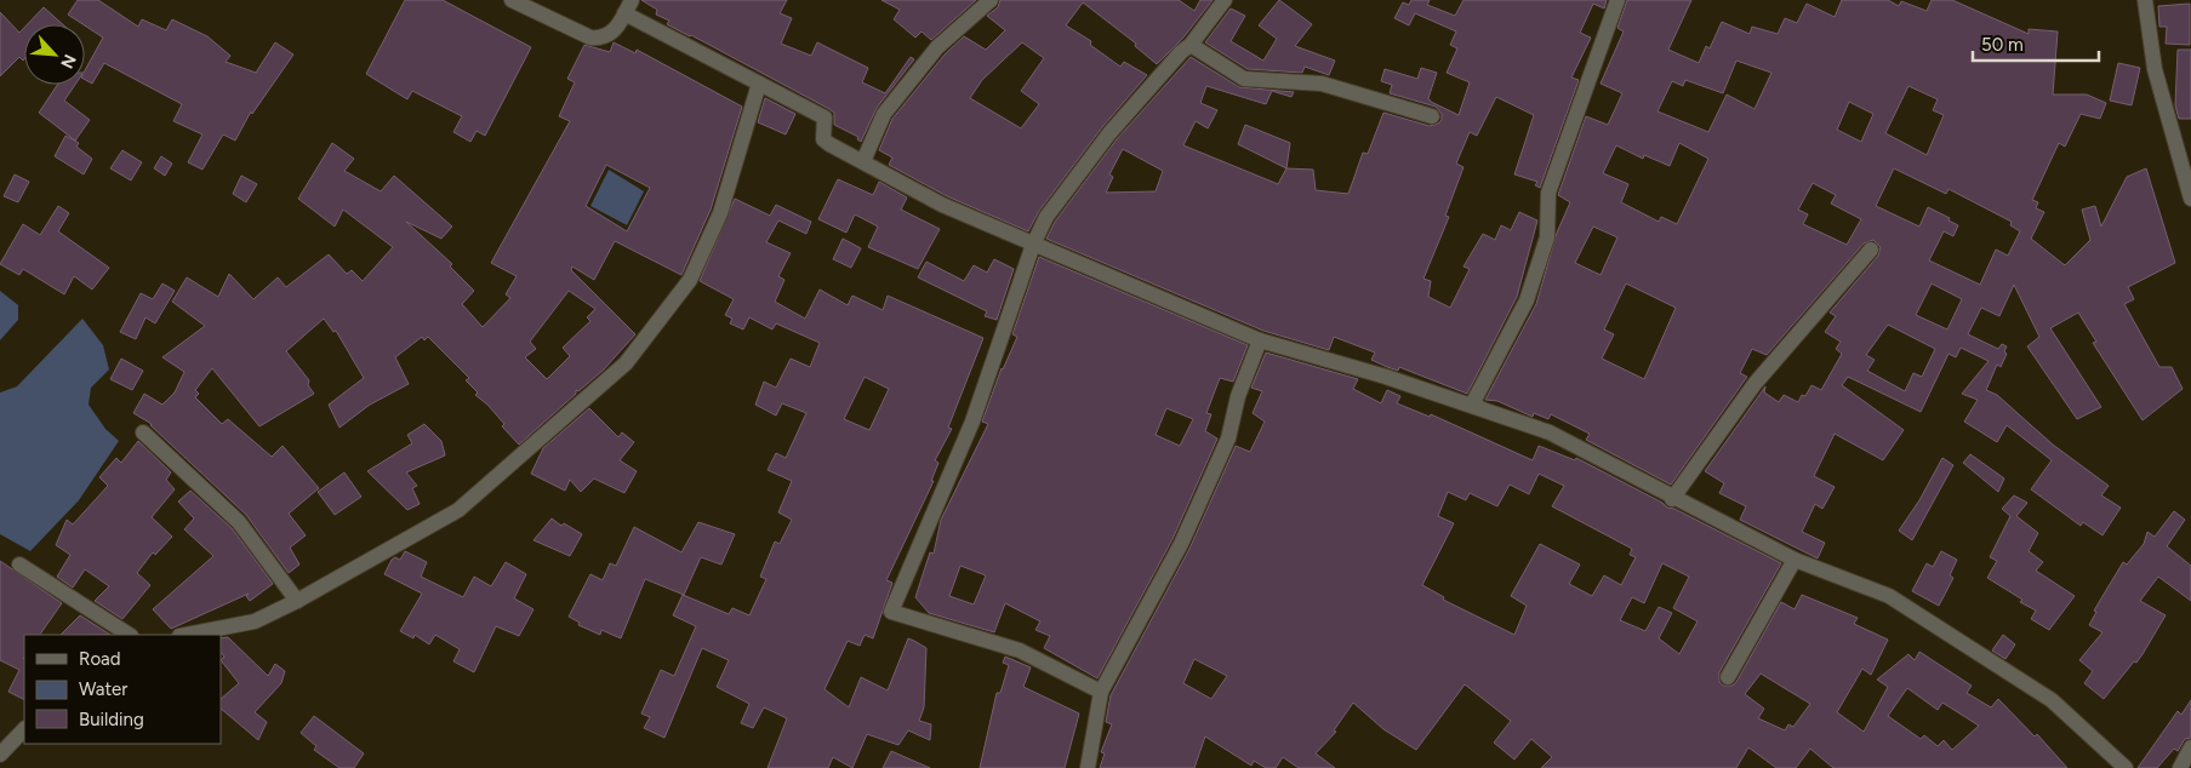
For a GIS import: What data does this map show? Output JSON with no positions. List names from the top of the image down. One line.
{"legend":["Road","Water","Building"],"scale_bar":"50 m","north":"bottom right"}
